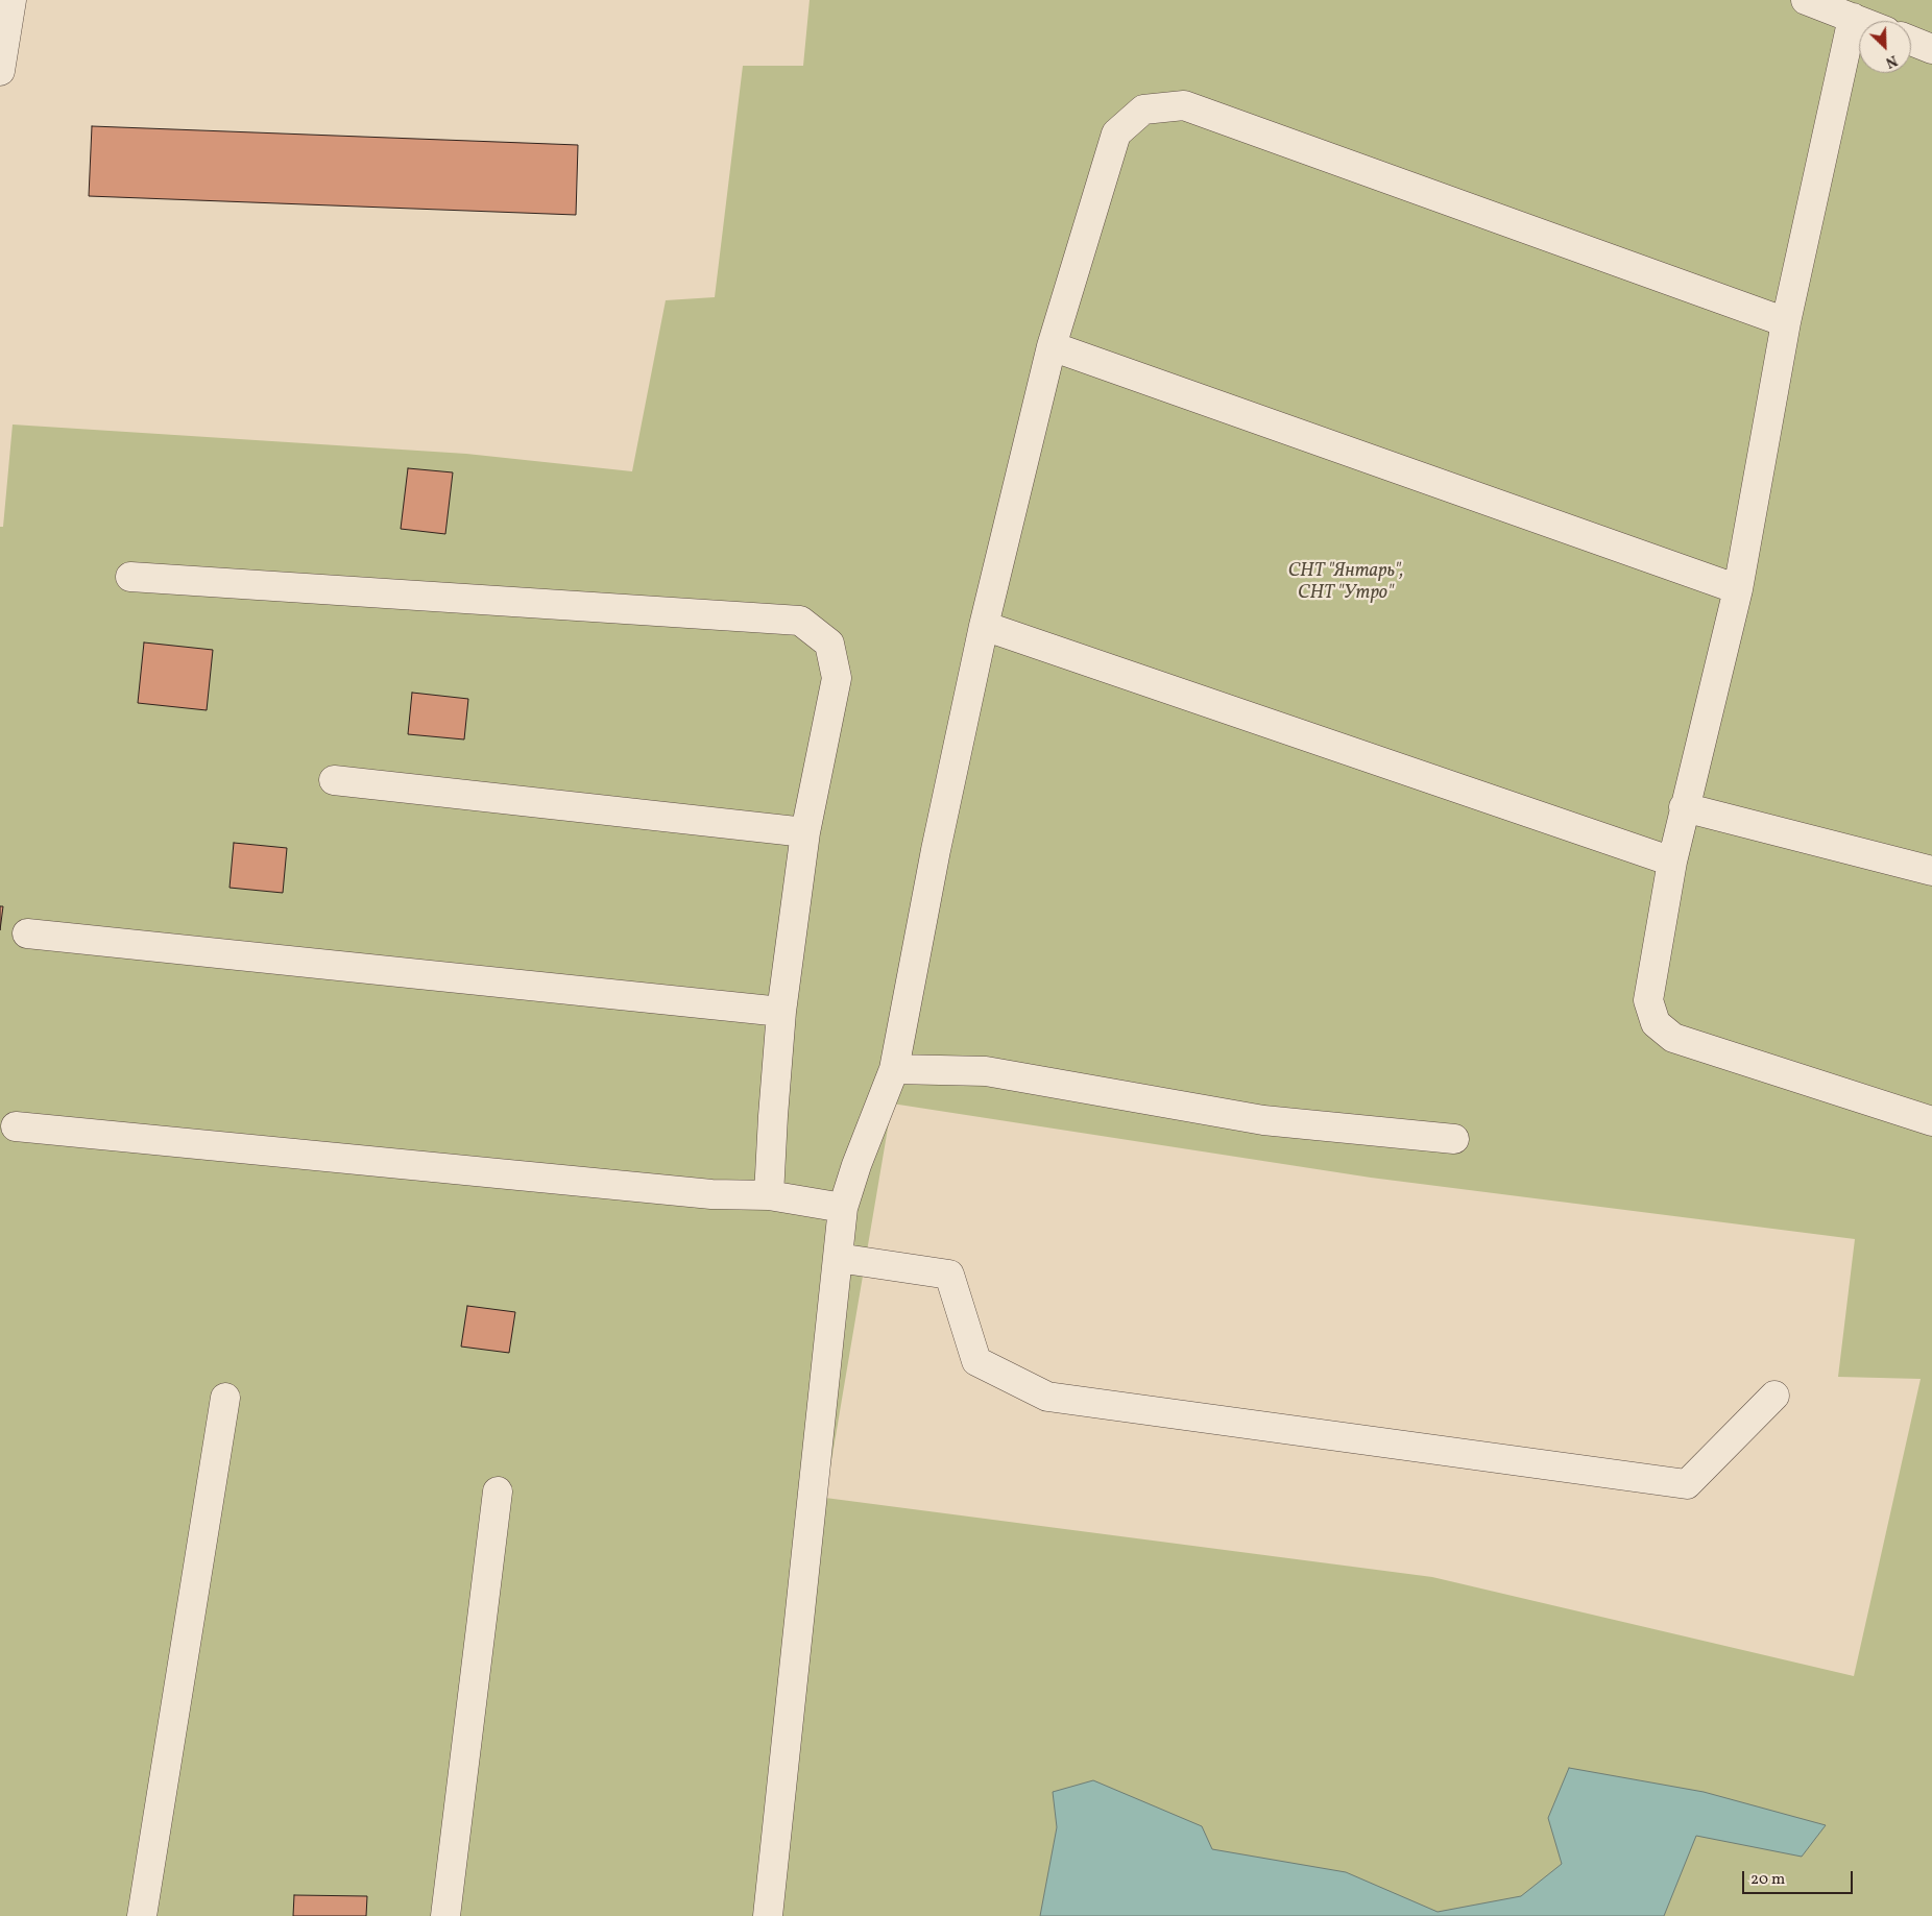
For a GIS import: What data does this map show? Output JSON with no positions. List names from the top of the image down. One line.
{"parks":["СНТ \"Янтарь\", СНТ \"Утро\""],"scale_bar":"20 m","north":"bottom right"}
